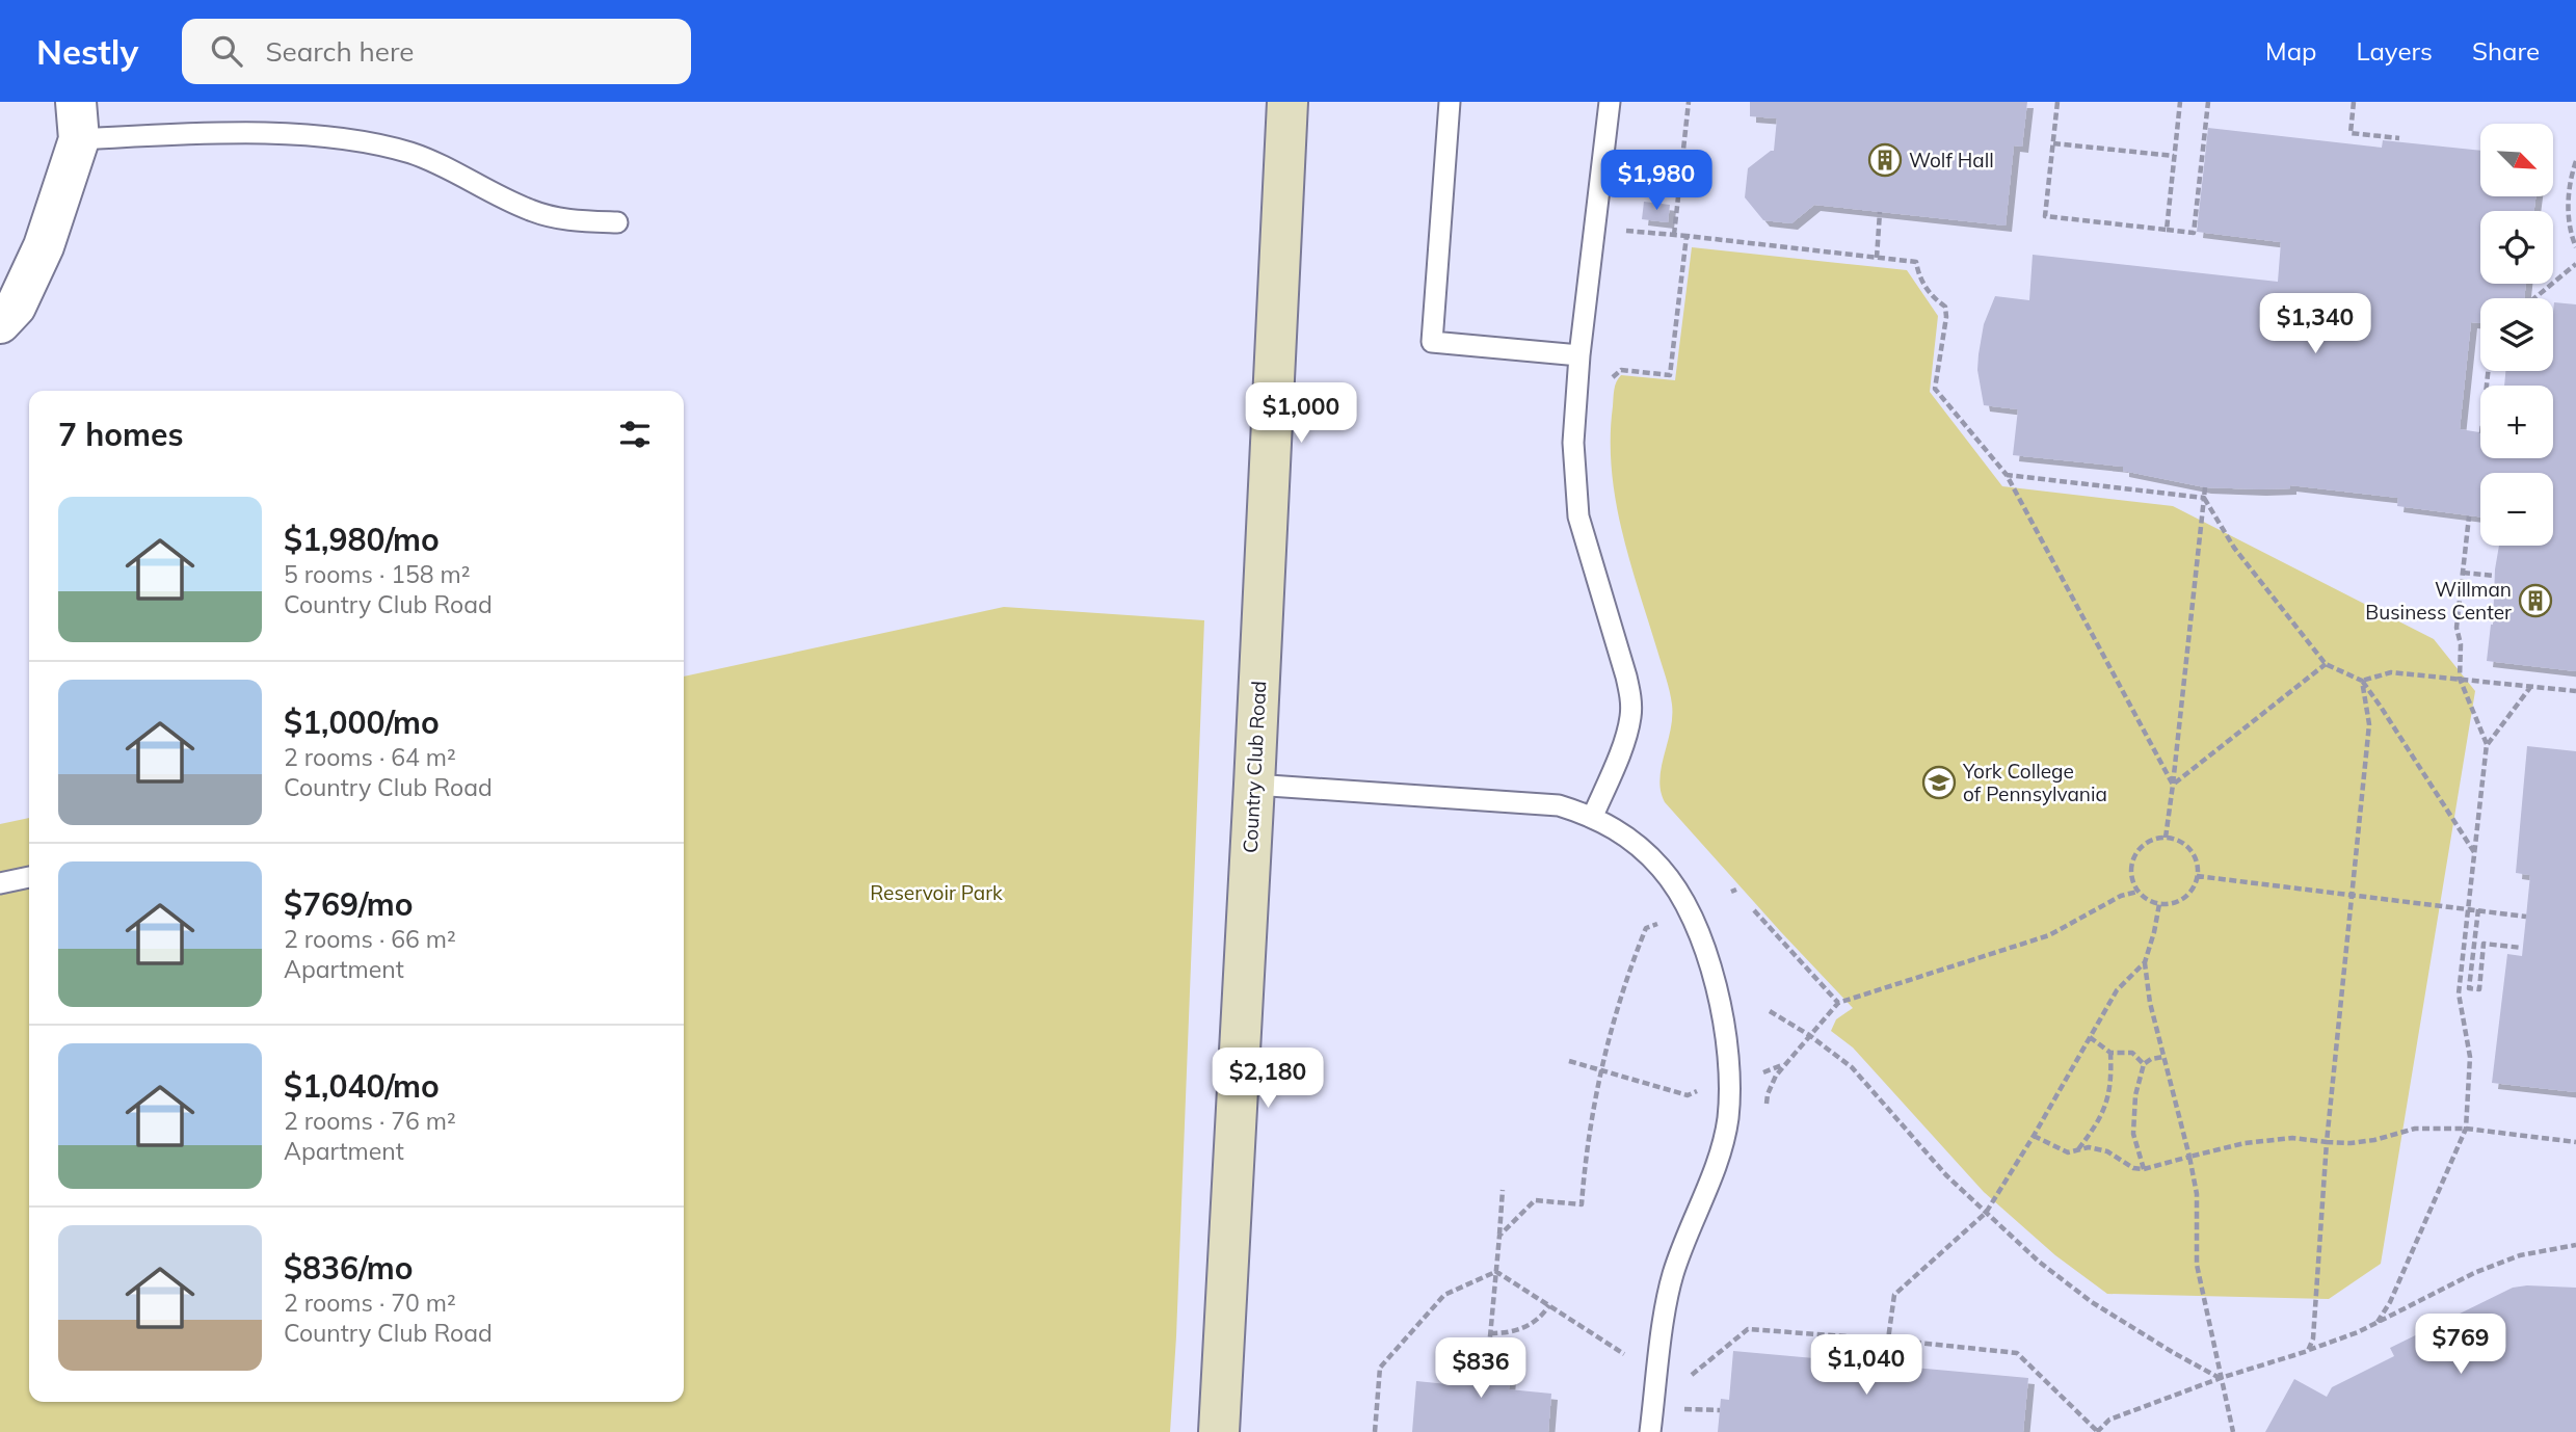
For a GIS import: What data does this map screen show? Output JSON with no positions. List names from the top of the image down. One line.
{"streets":{"main road":["Country Club Road"]},"parks":["Reservoir Park"],"places":{"building":["Wolf Hall","Willman Business Center"],"school or university":["York College of Pennsylvania"]},"north":"bottom right","page":{"header":"Nestly","search":"Search here","nav":["Map","Layers","Share"],"map_buttons":["+","−"],"price":["$1,980","$1,340","$1,000","$2,180","$769","$1,040","$836"],"heading":"7 homes","list":[{"name":"$1,980/mo","note":"5 rooms · 158 m² · Country Club Road"},{"name":"$1,000/mo","note":"2 rooms · 64 m² · Country Club Road"},{"name":"$769/mo","note":"2 rooms · 66 m² · Apartment"},{"name":"$1,040/mo","note":"2 rooms · 76 m² · Apartment"},{"name":"$836/mo","note":"2 rooms · 70 m² · Country Club Road"}]}}
